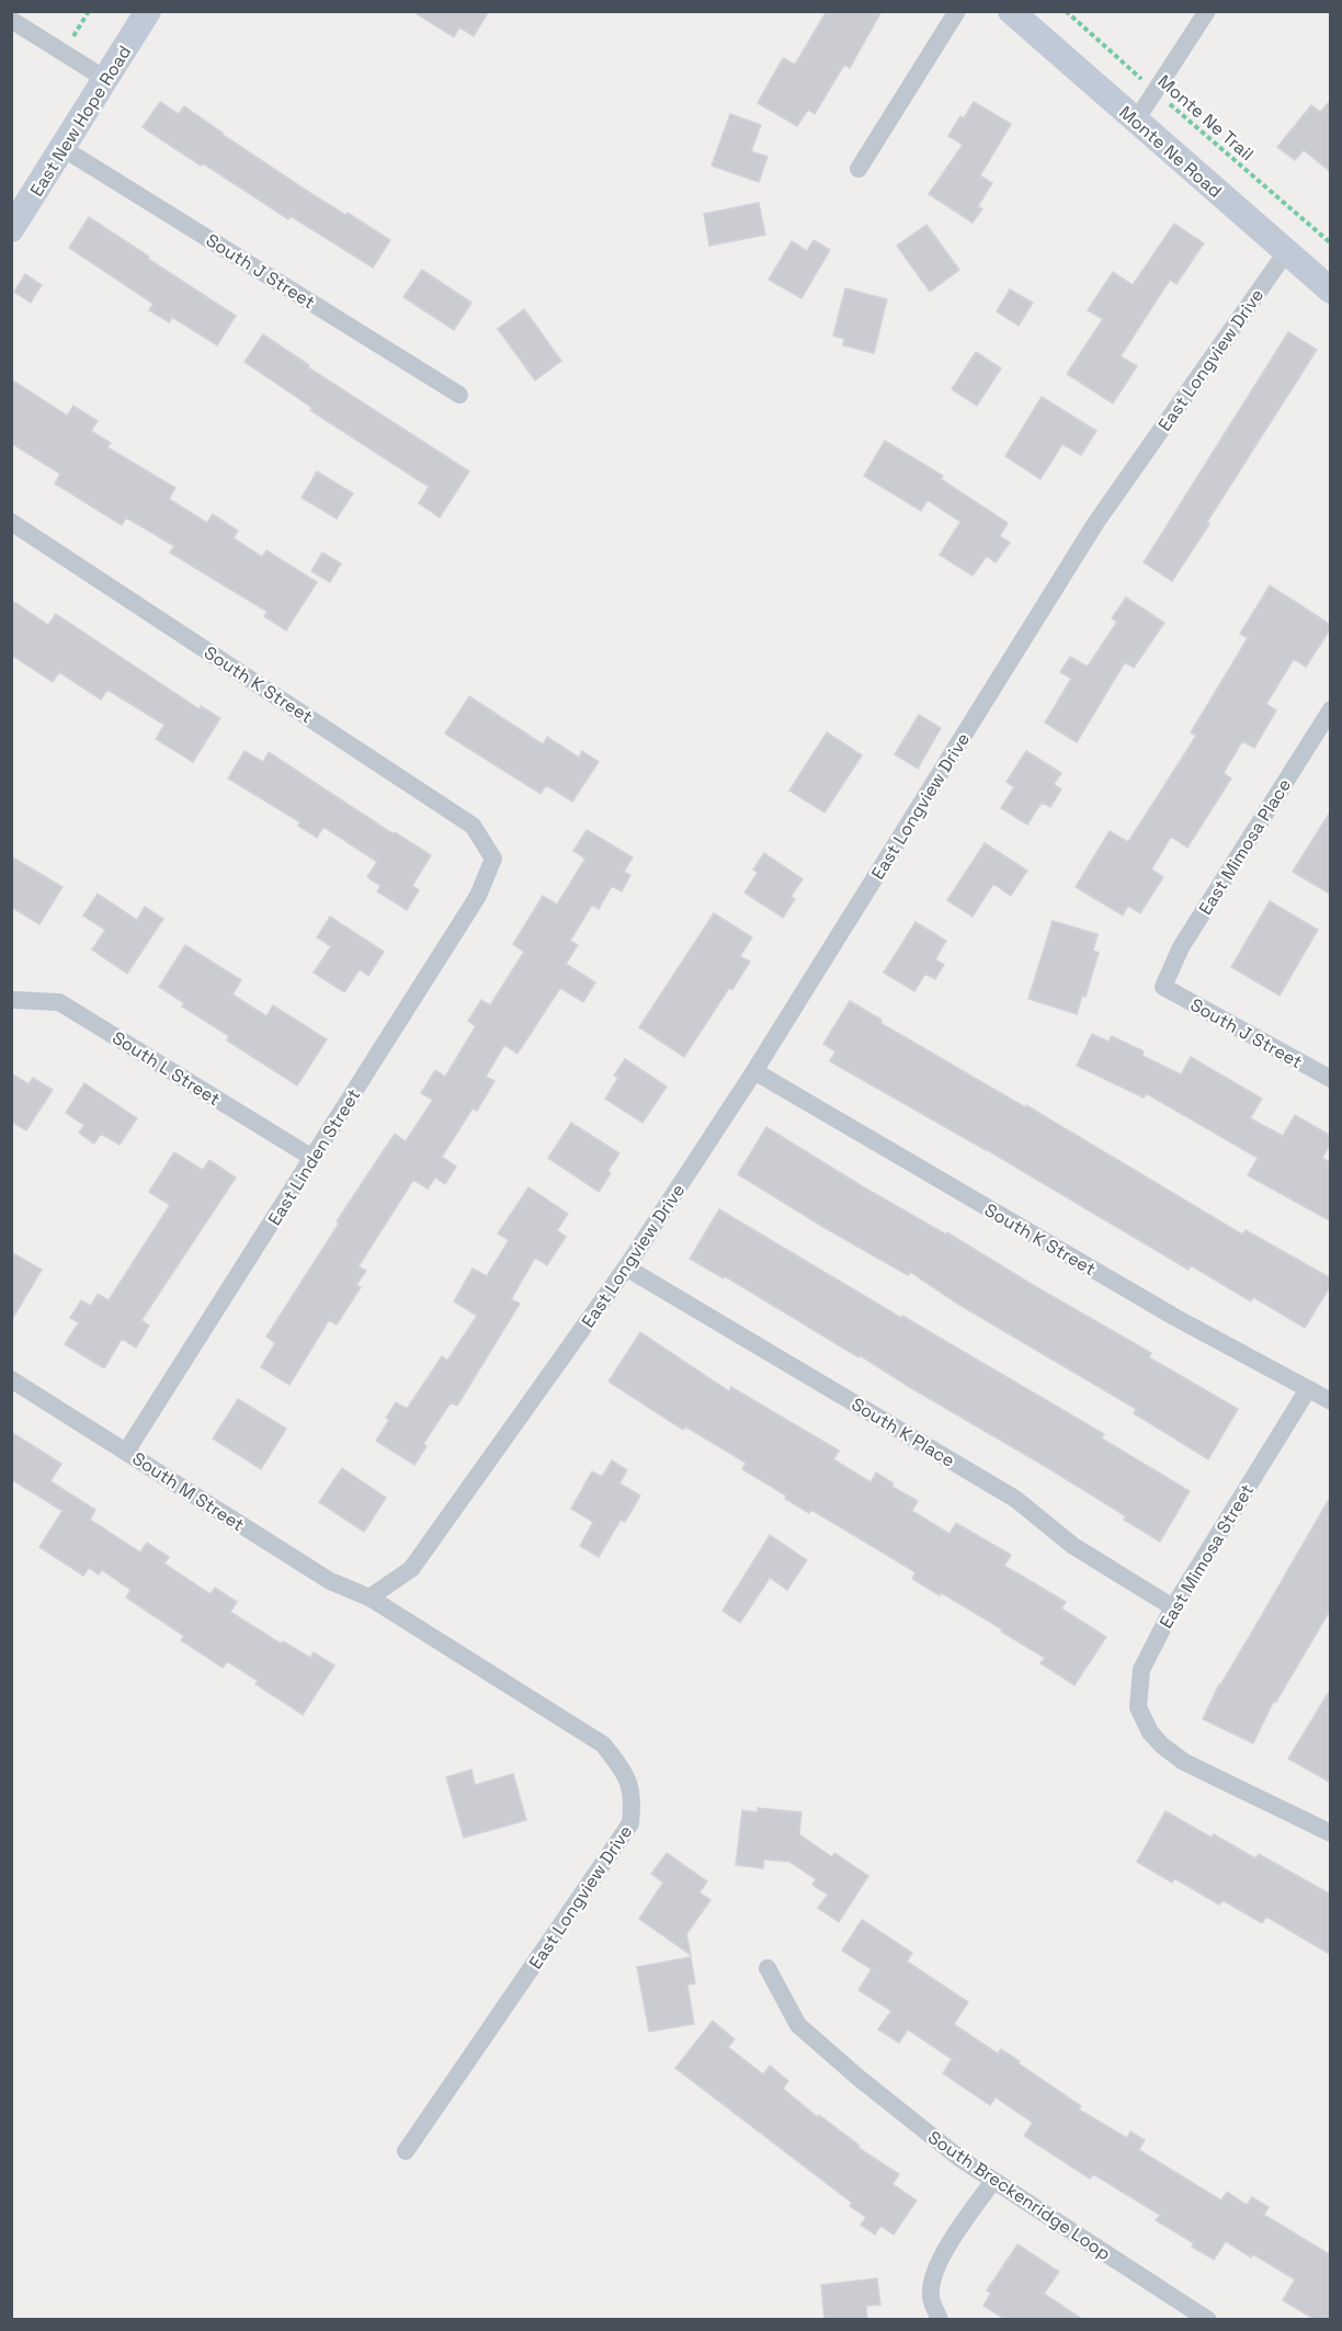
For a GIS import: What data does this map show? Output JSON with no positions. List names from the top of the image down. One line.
{"streets":{"street":["East New Hope Road","Monte Ne Road","South J Street","East Longview Drive","South K Street","East Mimosa Place","South L Street","East Linden Street","South K Place","South M Street","East Mimosa Street","South Breckenridge Loop"],"path":["Monte Ne Trail"]},"crossings":[["East New Hope Road","South J Street"],["Monte Ne Road","East Longview Drive"],["South J Street","East Mimosa Place"],["East Longview Drive","South K Street"],["East Longview Drive","South K Place"],["East Longview Drive","South M Street"],["South K Street","East Linden Street"],["South K Street","East Mimosa Street"],["South L Street","East Linden Street"],["East Linden Street","South M Street"],["South K Place","East Mimosa Street"]]}
